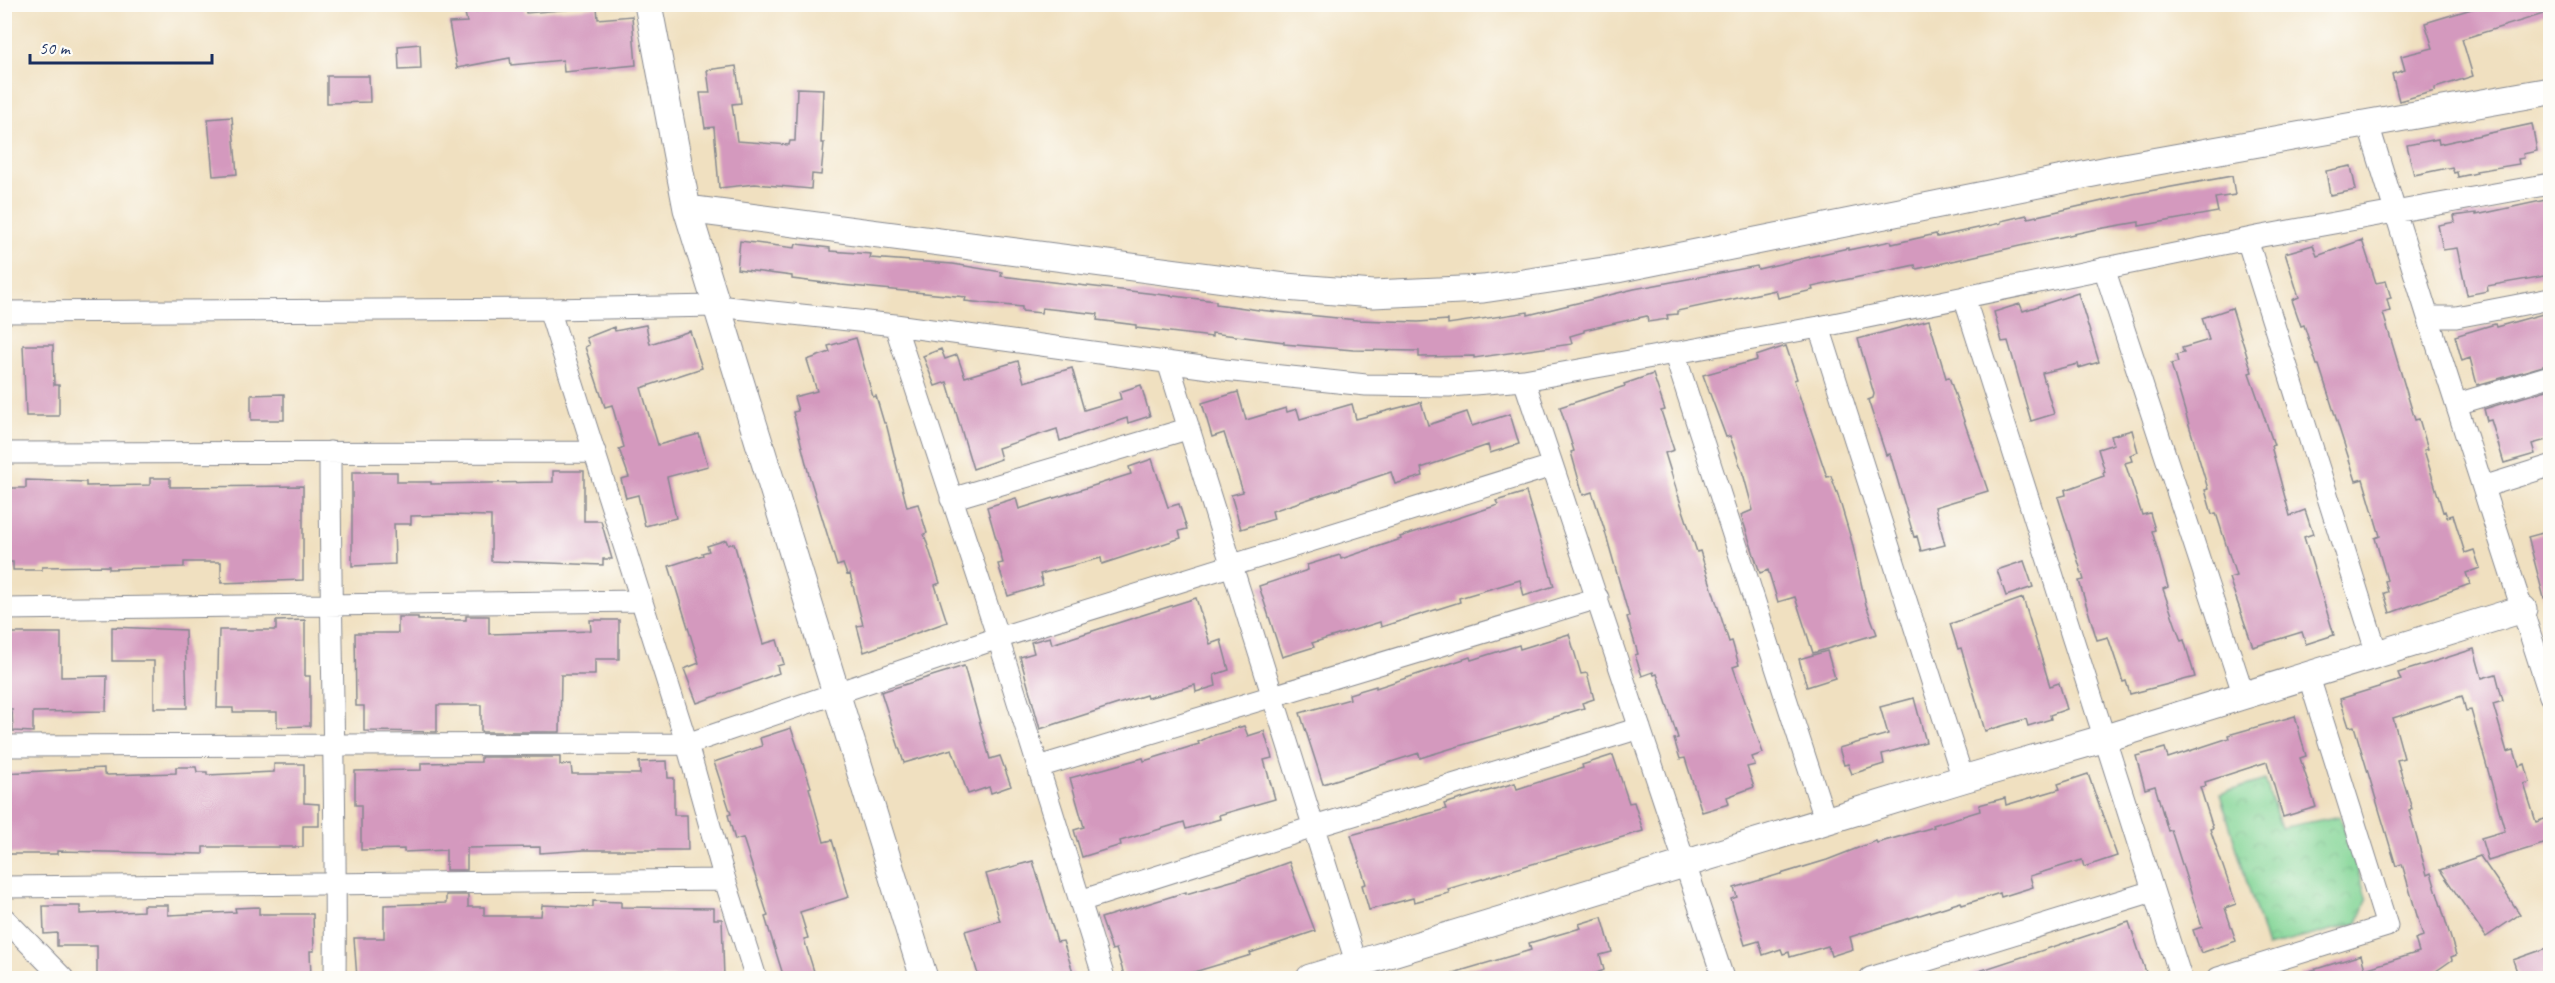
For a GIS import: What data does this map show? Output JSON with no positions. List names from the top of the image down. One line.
{"scale_bar":"50 m"}
